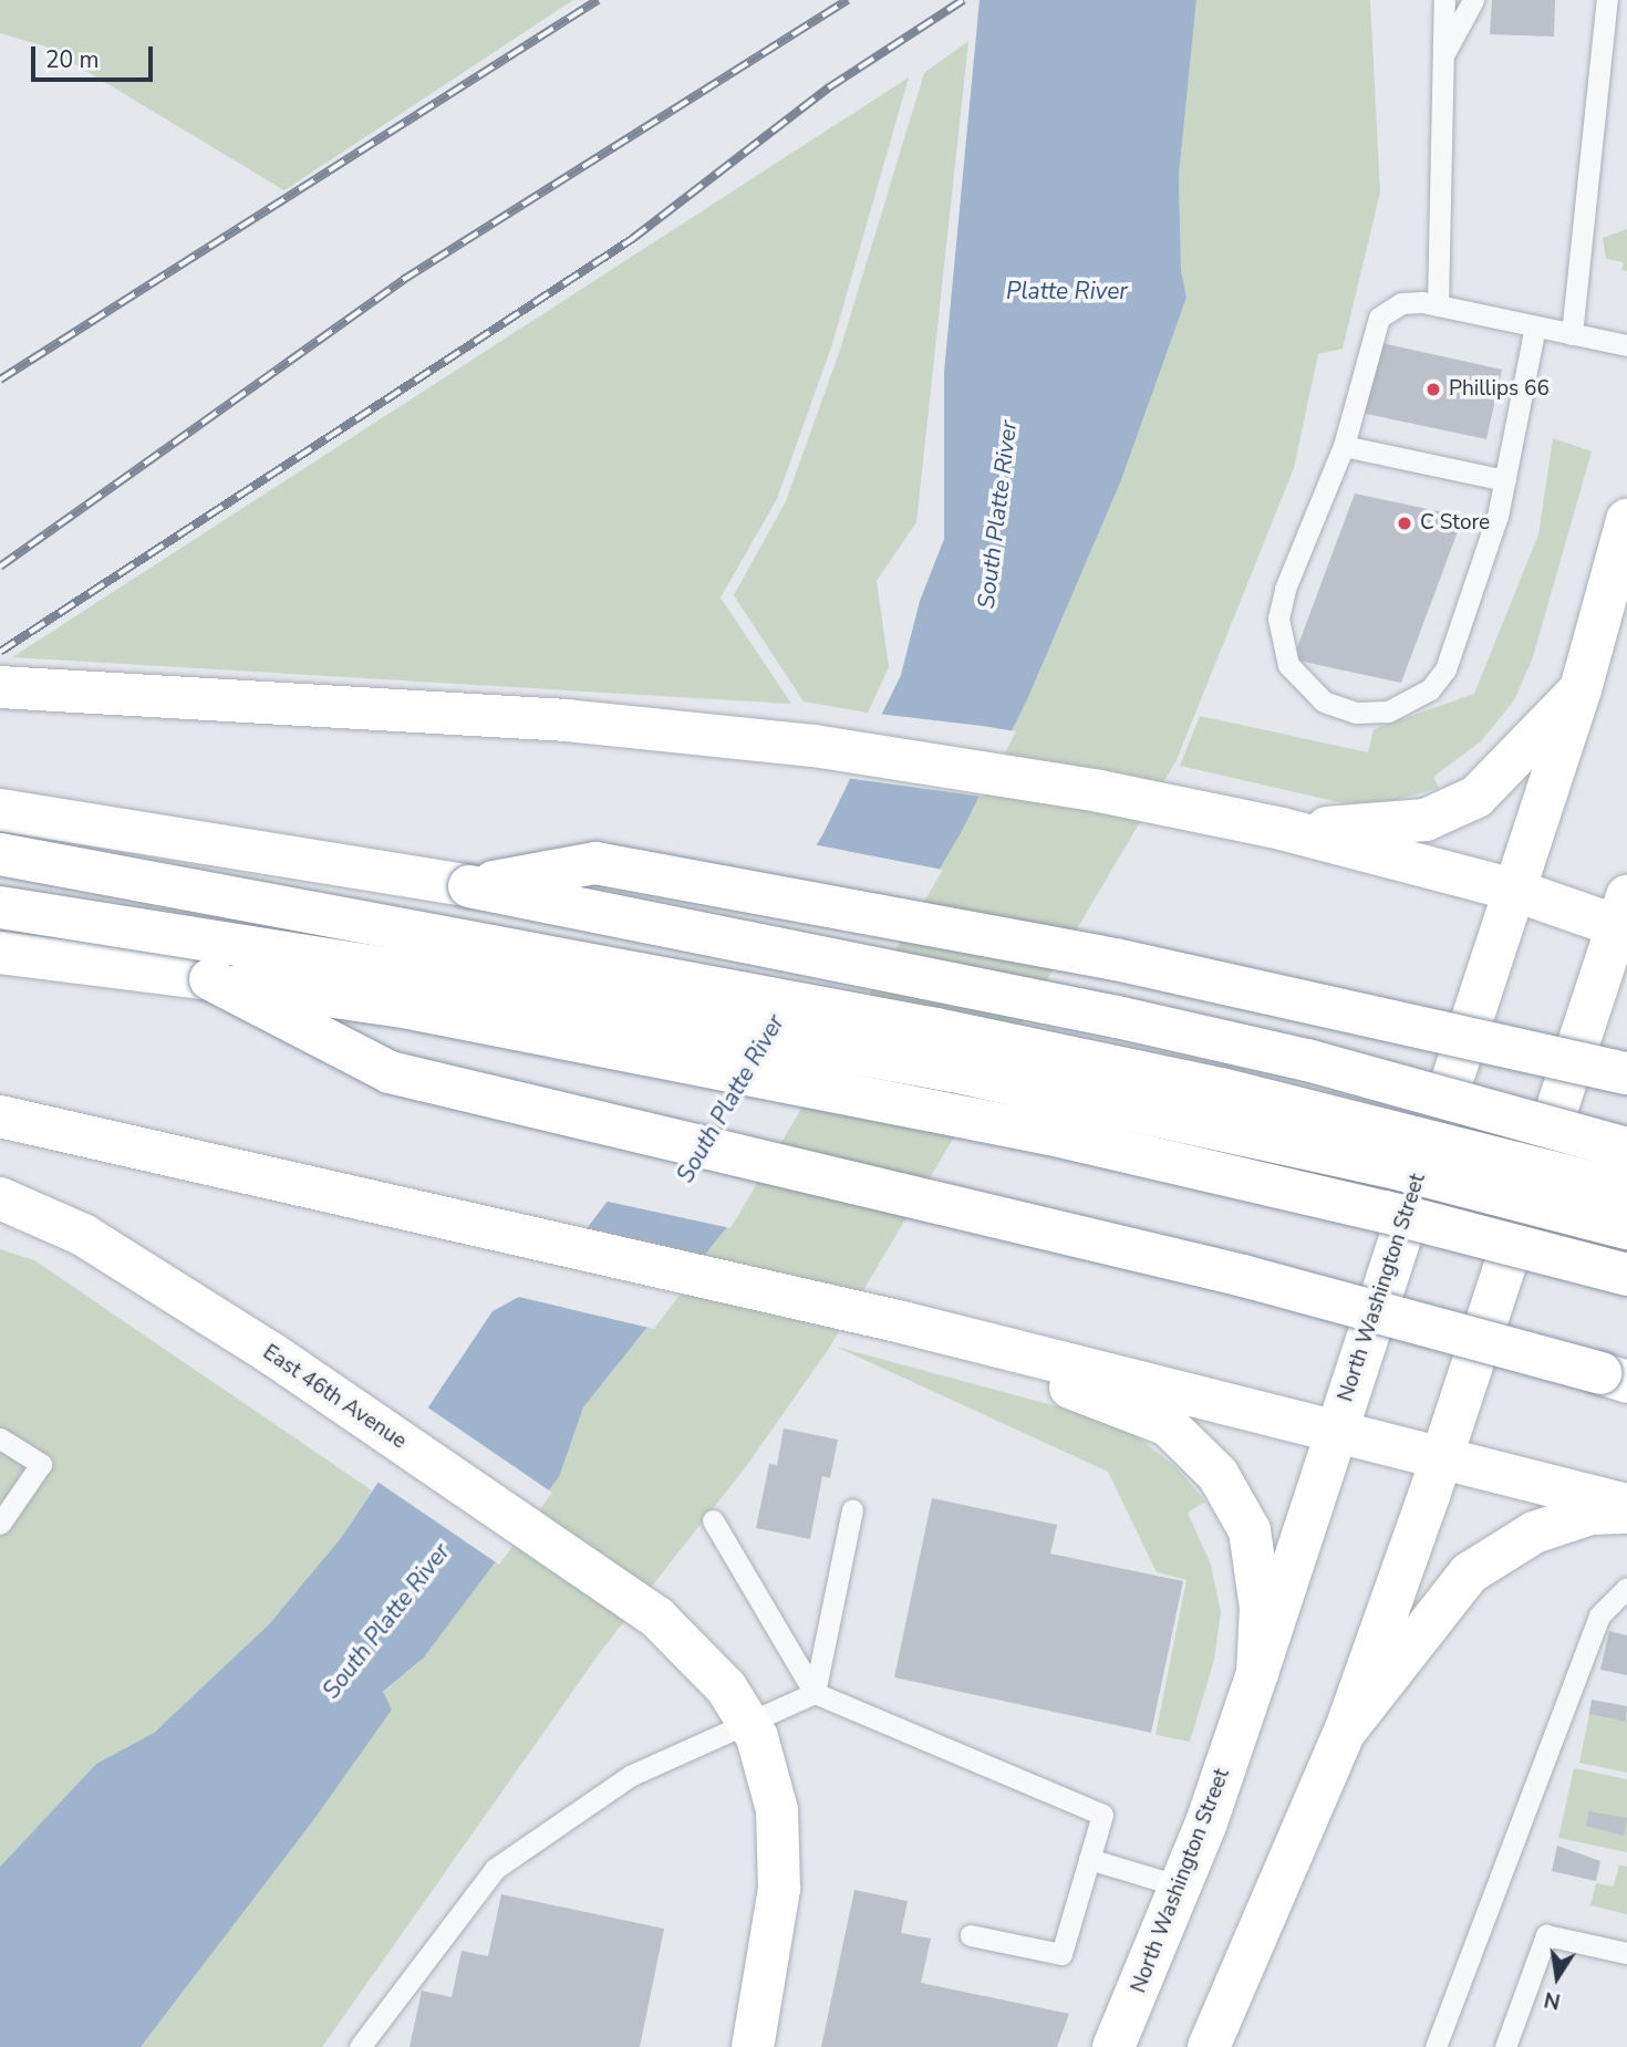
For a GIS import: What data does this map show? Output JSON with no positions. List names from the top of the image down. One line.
{"streets":{"main road":["North Washington Street","East 46th Avenue"]},"water":["Platte River","South Platte River"],"places":["Phillips 66","C Store"],"scale_bar":"20 m","north":"bottom"}
